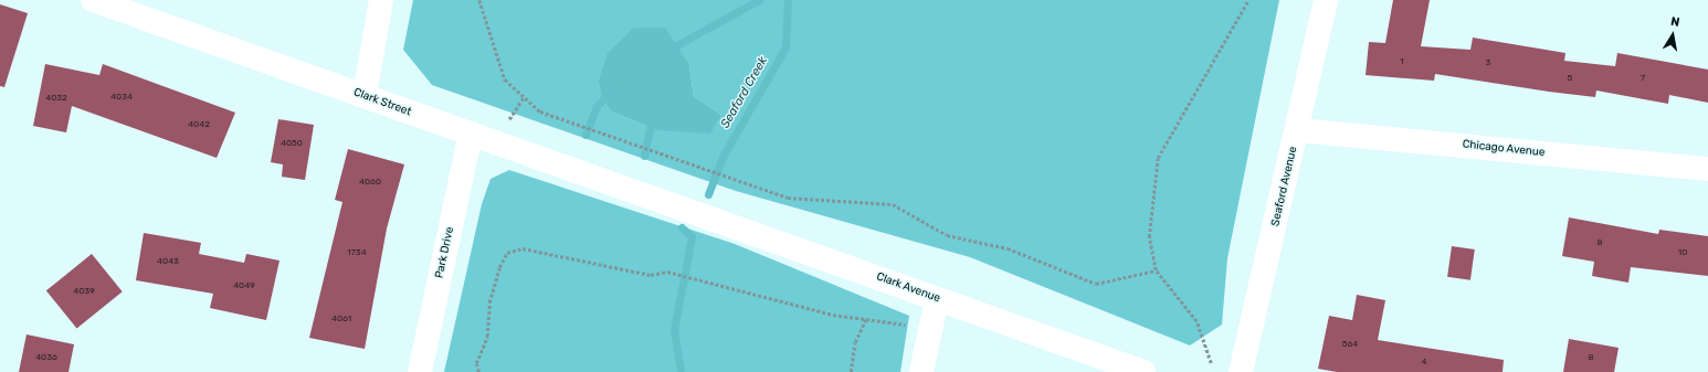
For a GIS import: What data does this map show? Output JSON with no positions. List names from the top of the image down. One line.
{"streets":{"street":["Clark Street","Chicago Avenue","Seaford Avenue","Park Drive","Clark Avenue"]},"crossings":[["Clark Street","Park Drive"],["Clark Street","Clark Avenue"],["Chicago Avenue","Seaford Avenue"]],"water":["Seaford Creek"],"house_numbers":["1","3","5","7","4034","4032","4042","4050","4060","8","1734","10","4043","4049","4039","4061","564","4036","8","4"],"north":"top"}
